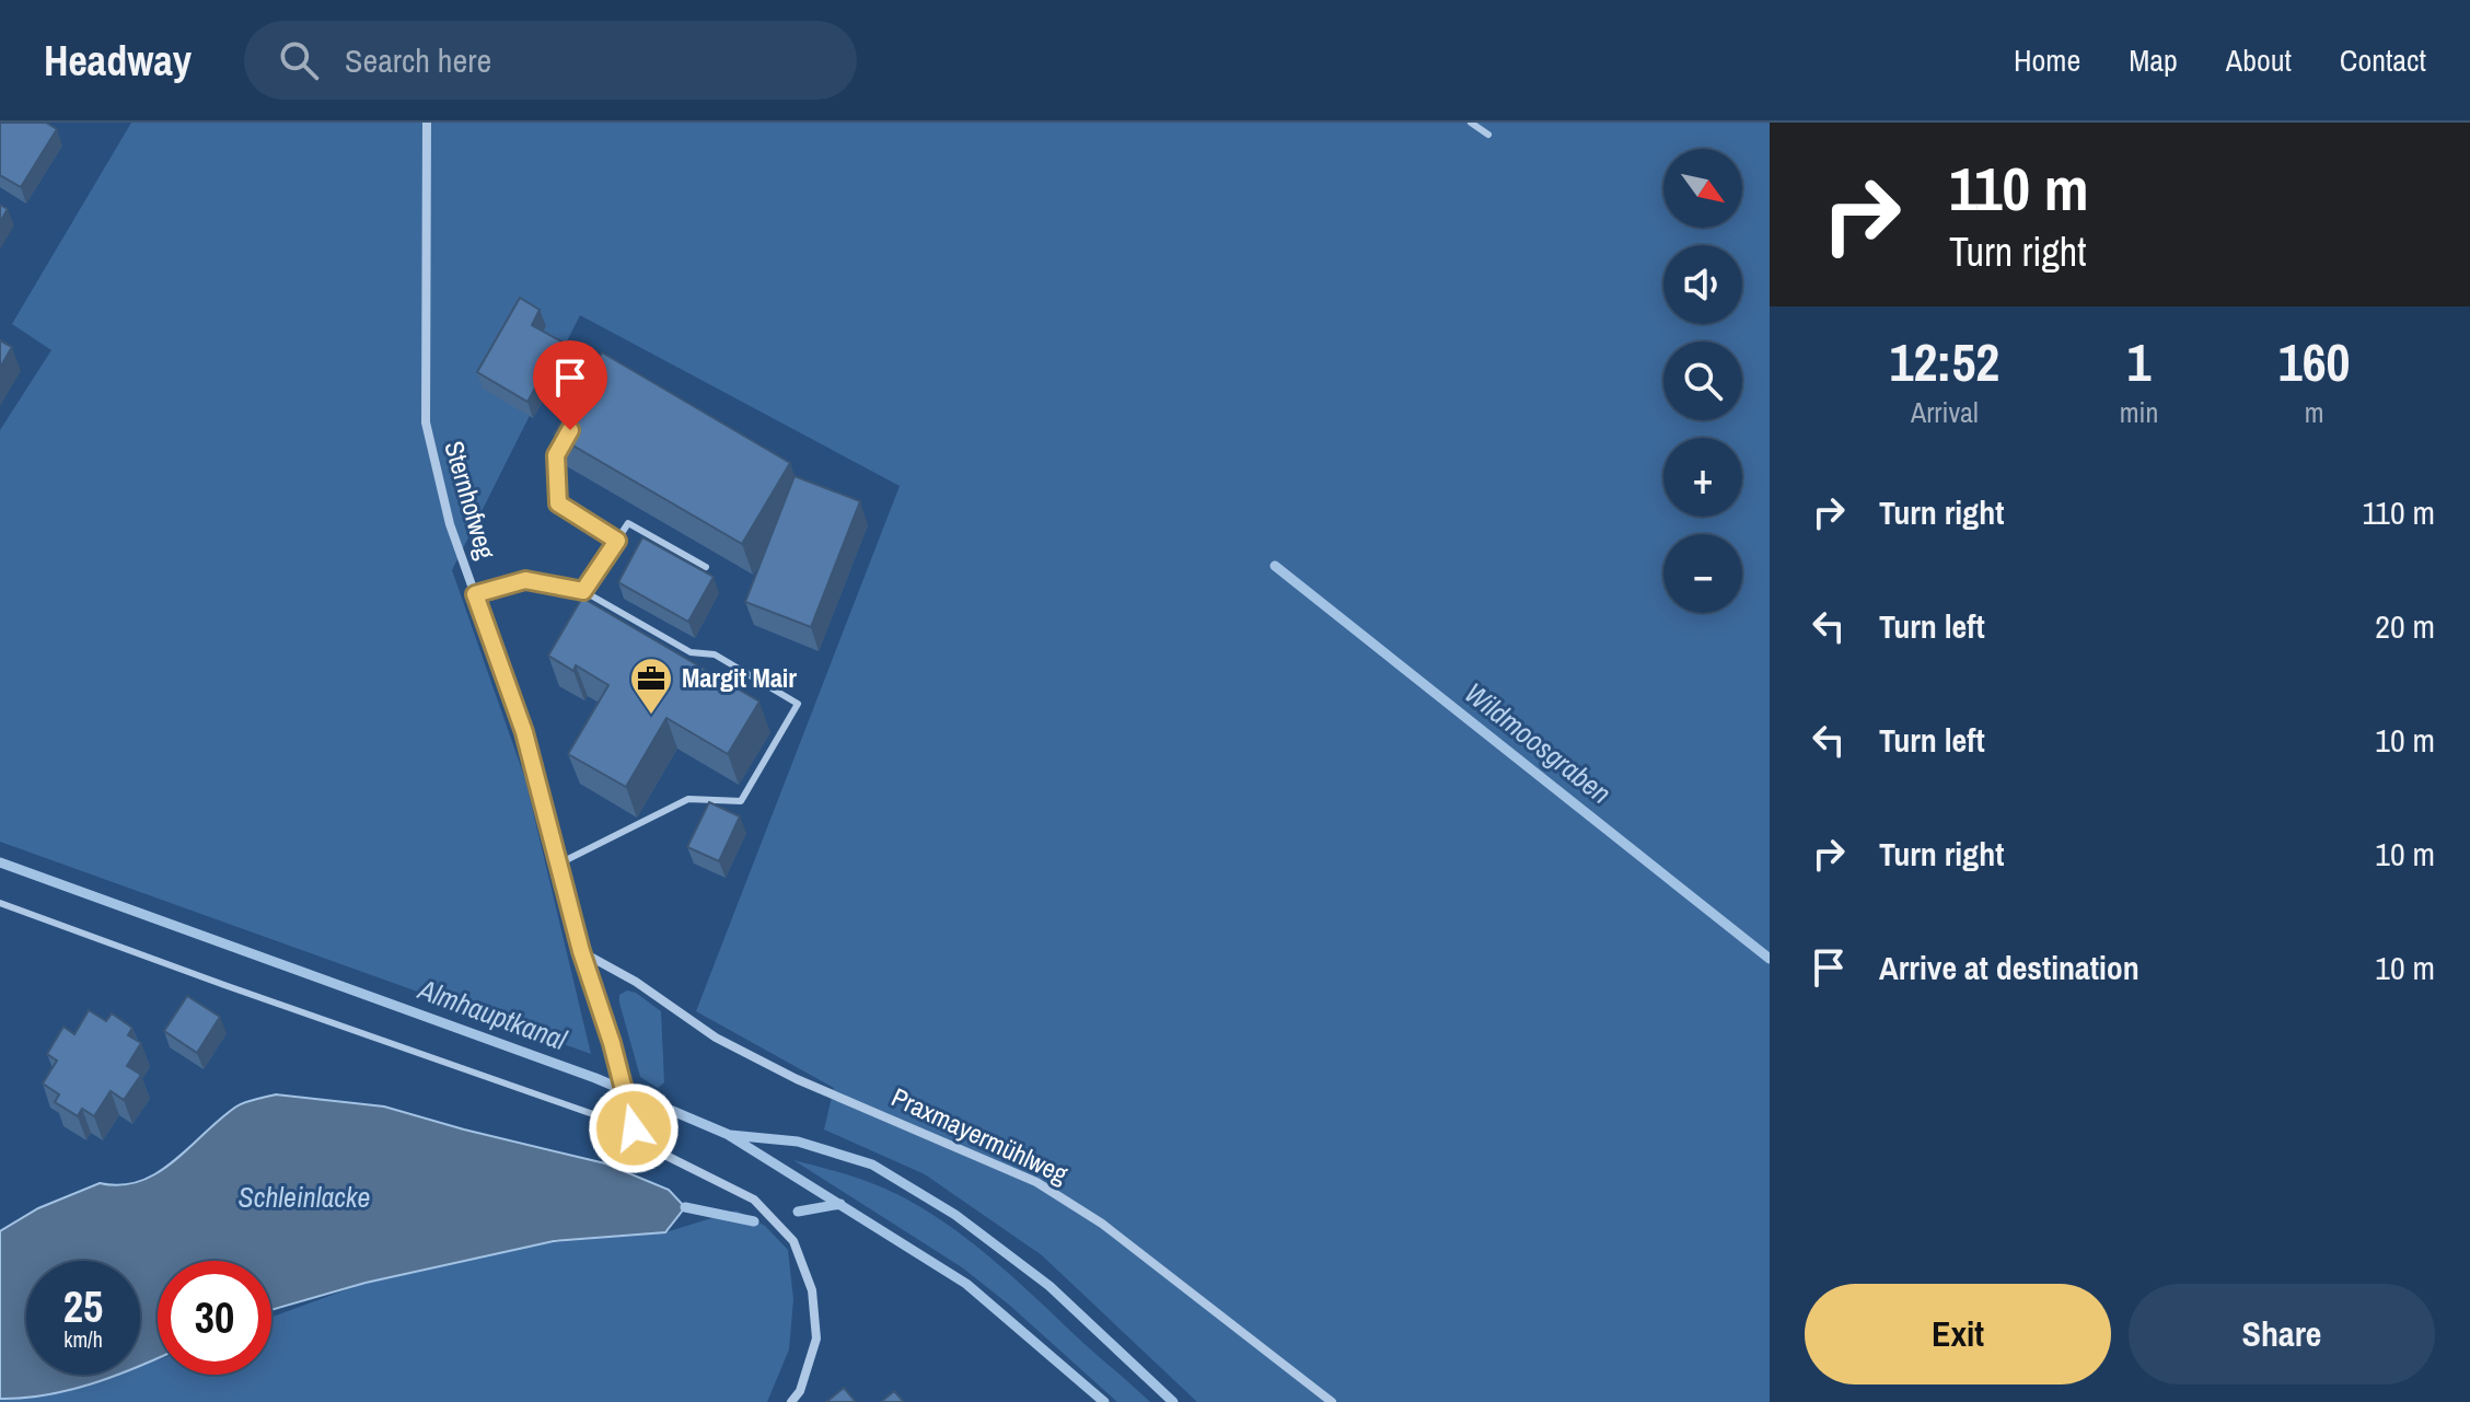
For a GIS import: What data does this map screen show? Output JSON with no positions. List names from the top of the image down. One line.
{"streets":{"street":["Sternhofweg","Praxmayermühlweg"]},"crossings":[["Sternhofweg","Praxmayermühlweg"]],"water":["Wildmoosgraben","Almhauptkanal","Schleinlacke"],"places":{"office":["Margit Mair"]},"north":"bottom right","page":{"header":"Headway","search":"Search here","nav":["Home","Map","About","Contact"],"turn":["110 m","Turn right"],"map_buttons":["+","−"],"eta":["12:52","Arrival","1","min","160","m"],"list":[{"name":"Turn right","value":"110 m"},{"name":"Turn left","value":"20 m"},{"name":"Turn left","value":"10 m"},{"name":"Turn right","value":"10 m"},{"name":"Arrive at destination","value":"10 m"}],"speed":"25 km/h","limit":"30","buttons":["Exit","Share"]}}
